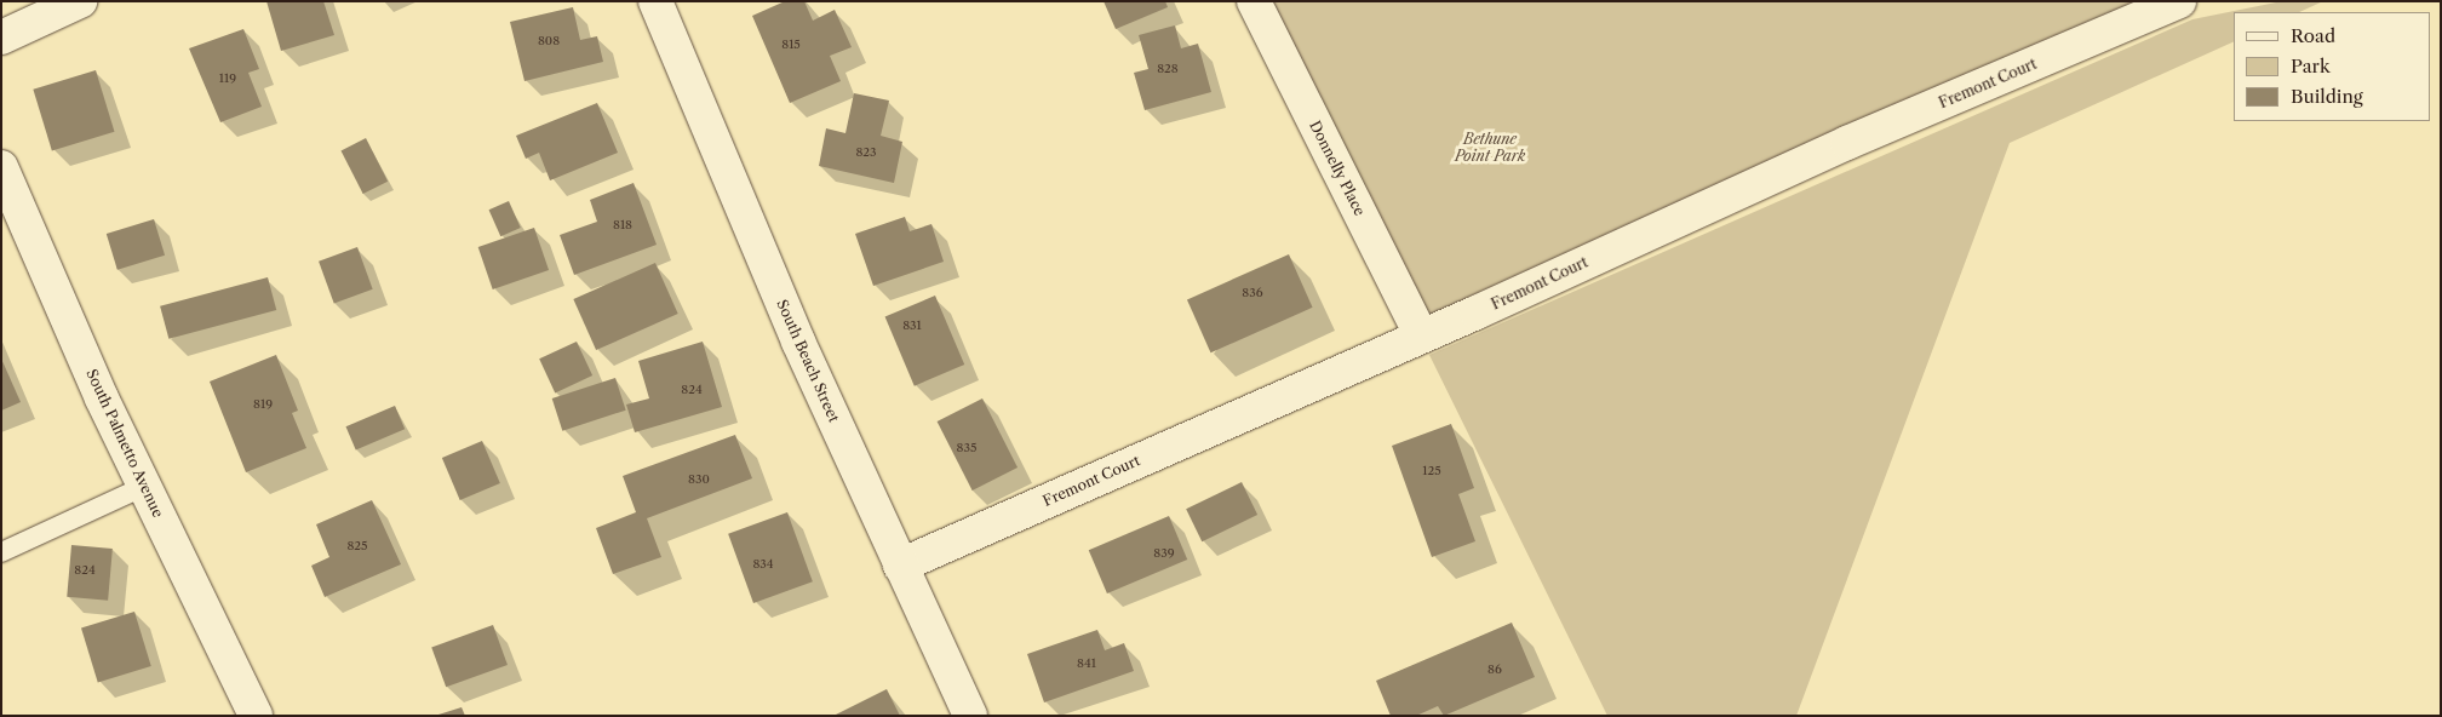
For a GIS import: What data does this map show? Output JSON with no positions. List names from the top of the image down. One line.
{"streets":{"street":["Fremont Court","Donnelly Place","South Beach Street","South Palmetto Avenue"]},"crossings":[["Fremont Court","Donnelly Place"],["Fremont Court","South Beach Street"]],"parks":["Bethune Point Park"],"house_numbers":["808","815","828","119","823","818","836","831","824","819","835","125","830","825","839","834","824","841","86"],"legend":["Road","Park","Building"]}
